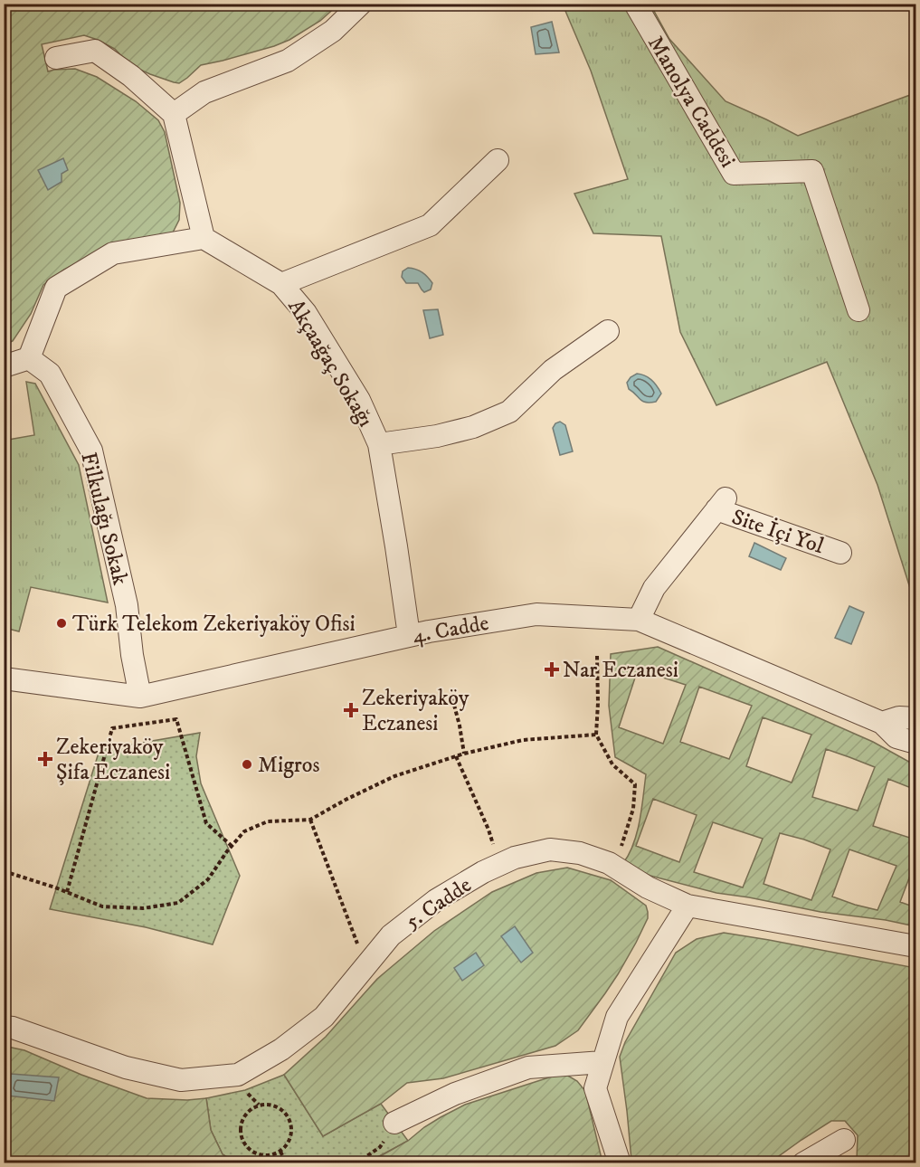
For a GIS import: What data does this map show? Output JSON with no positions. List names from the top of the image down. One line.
{"streets":{"street":["Manolya Caddesi","Akçaağaç Sokağı","Filkulağı Sokak","Site İçi Yol","4. Cadde","5. Cadde"]},"crossings":[["Akçaağaç Sokağı","4. Cadde"],["Filkulağı Sokak","4. Cadde"],["Site İçi Yol","4. Cadde"]],"places":{"other":["Türk Telekom Zekeriyaköy Ofisi","Migros"],"health":["Nar Eczanesi","Zekeriyaköy Eczanesi","Zekeriyaköy Şifa Eczanesi"]}}
